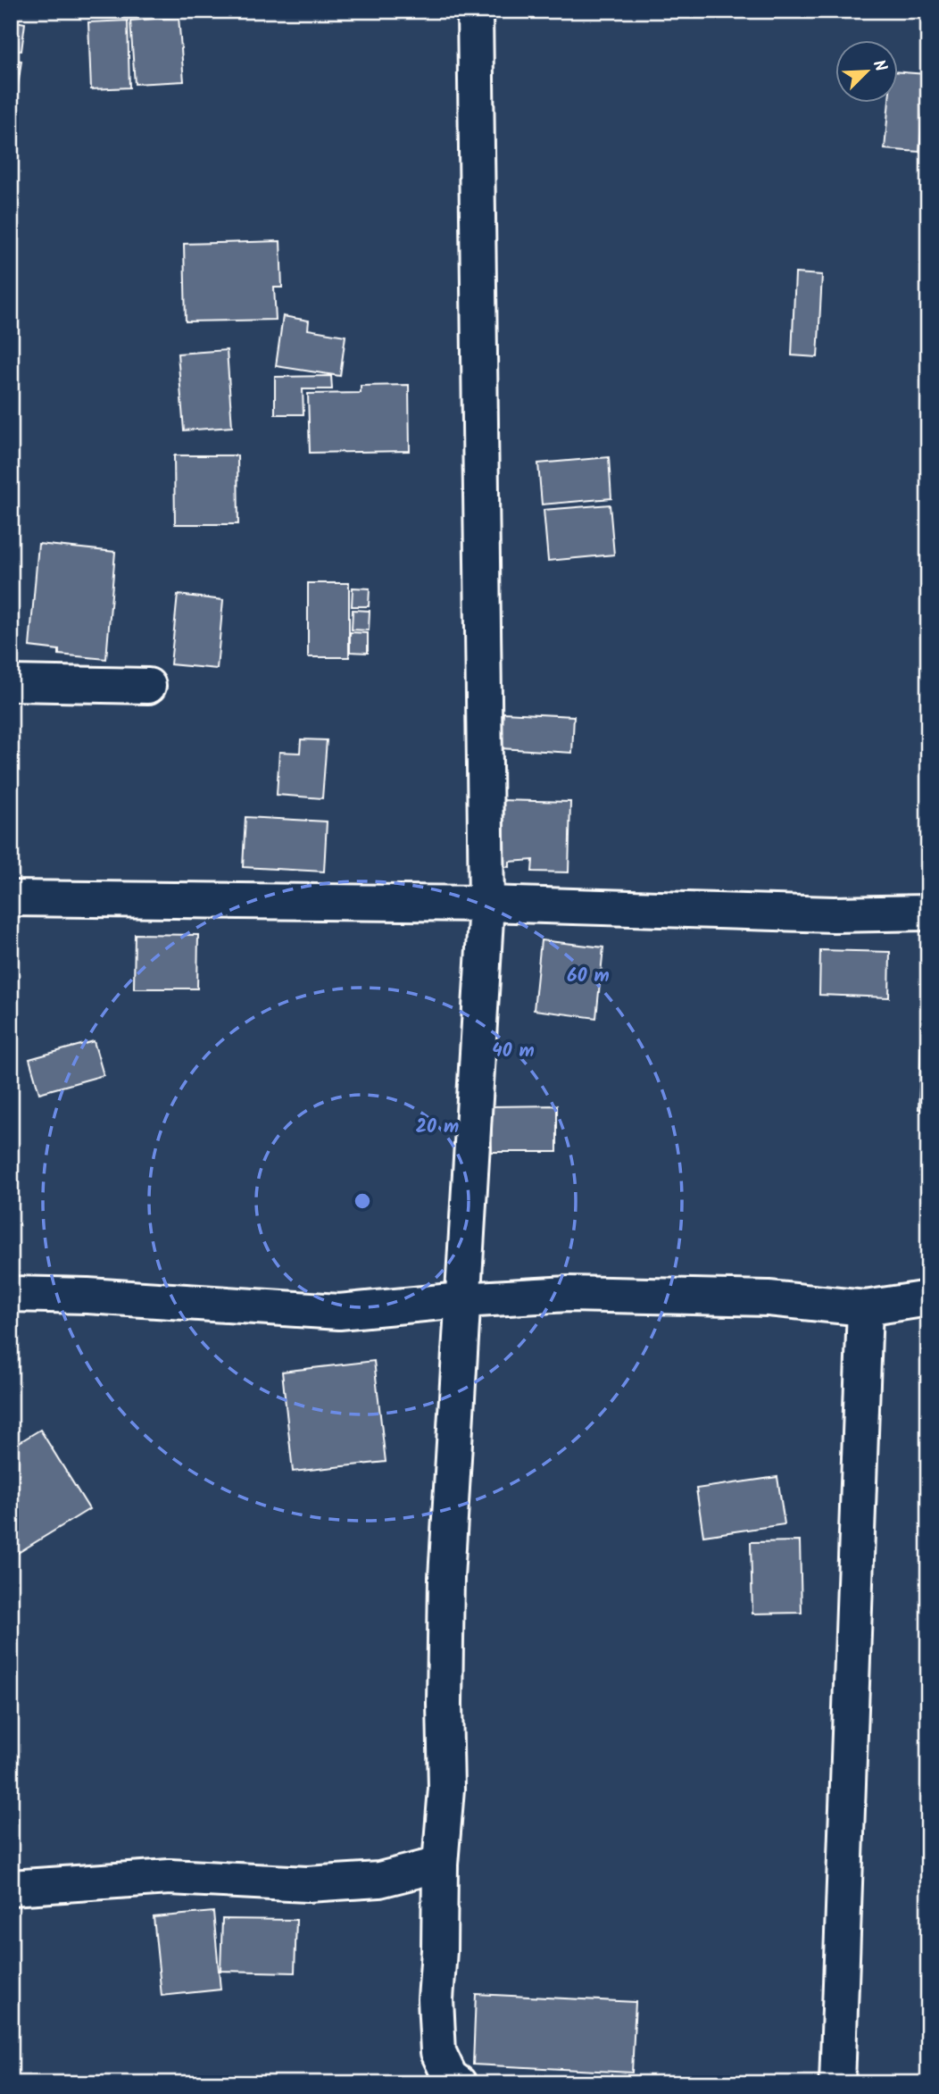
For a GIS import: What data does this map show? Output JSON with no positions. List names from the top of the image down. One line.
{"north":"top right","rings":["60 m","40 m","20 m"]}
